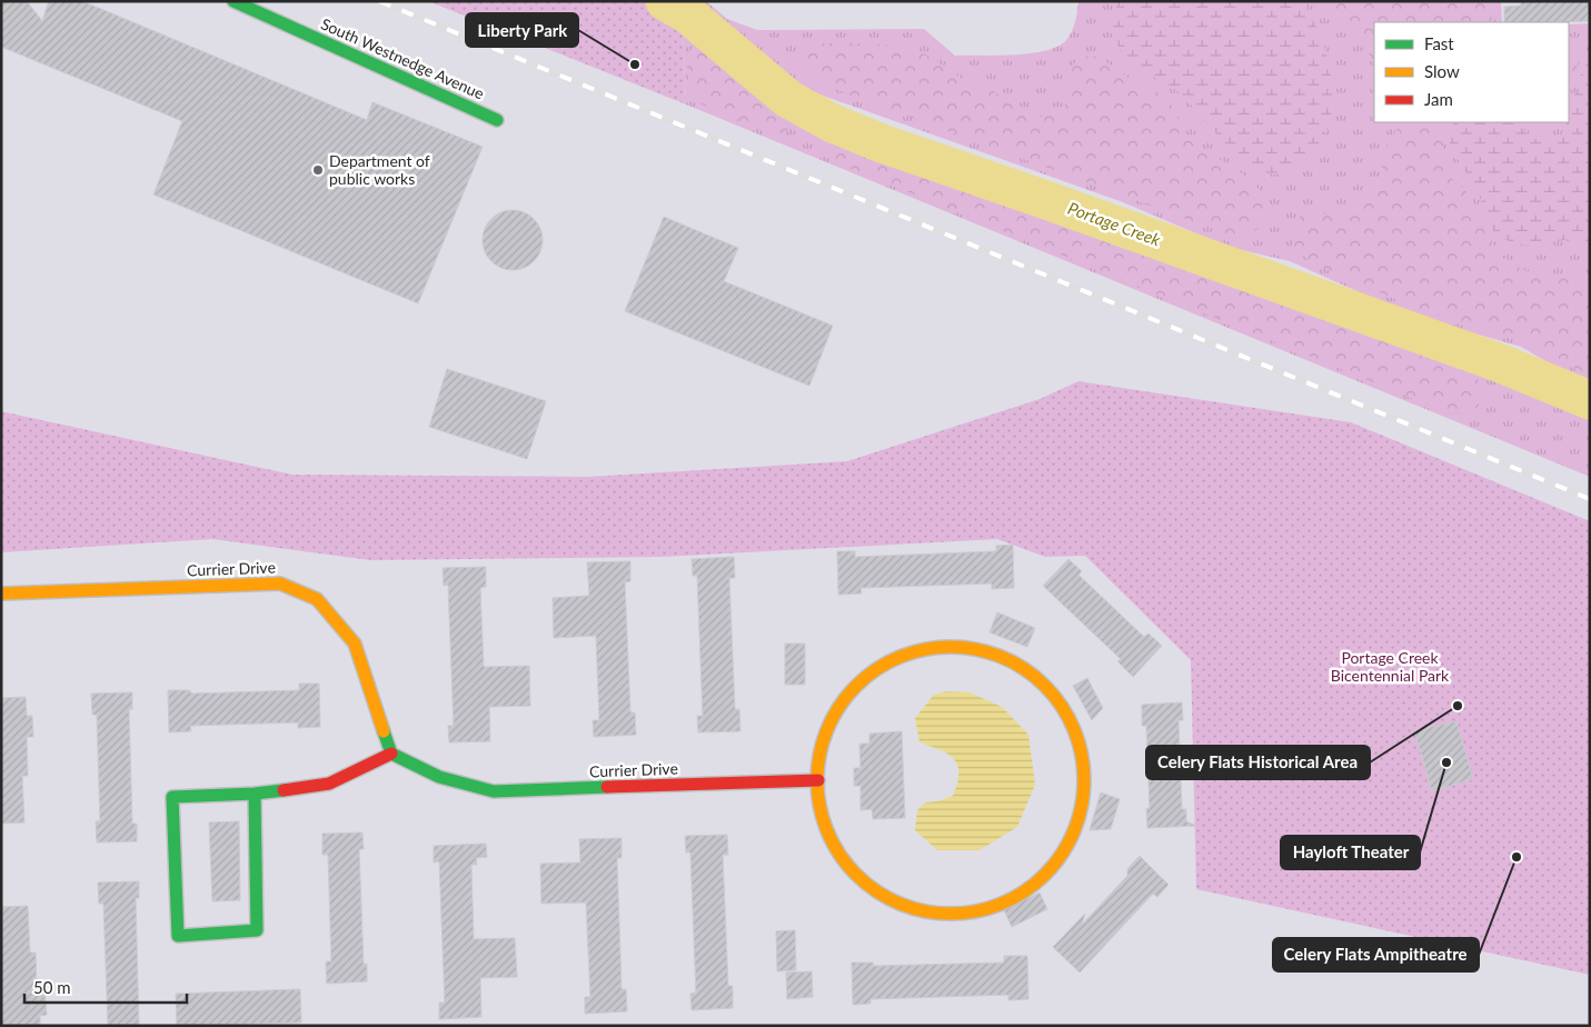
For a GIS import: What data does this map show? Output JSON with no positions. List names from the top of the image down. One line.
{"streets":{"street":["South Westnedge Avenue","Currier Drive"]},"water":["Portage Creek"],"parks":["Portage Creek Bicentennial Park"],"places":["Liberty Park","Department of public works","Celery Flats Historical Area","Hayloft Theater","Celery Flats Ampitheatre"],"legend":["Fast","Slow","Jam"],"scale_bar":"50 m"}
